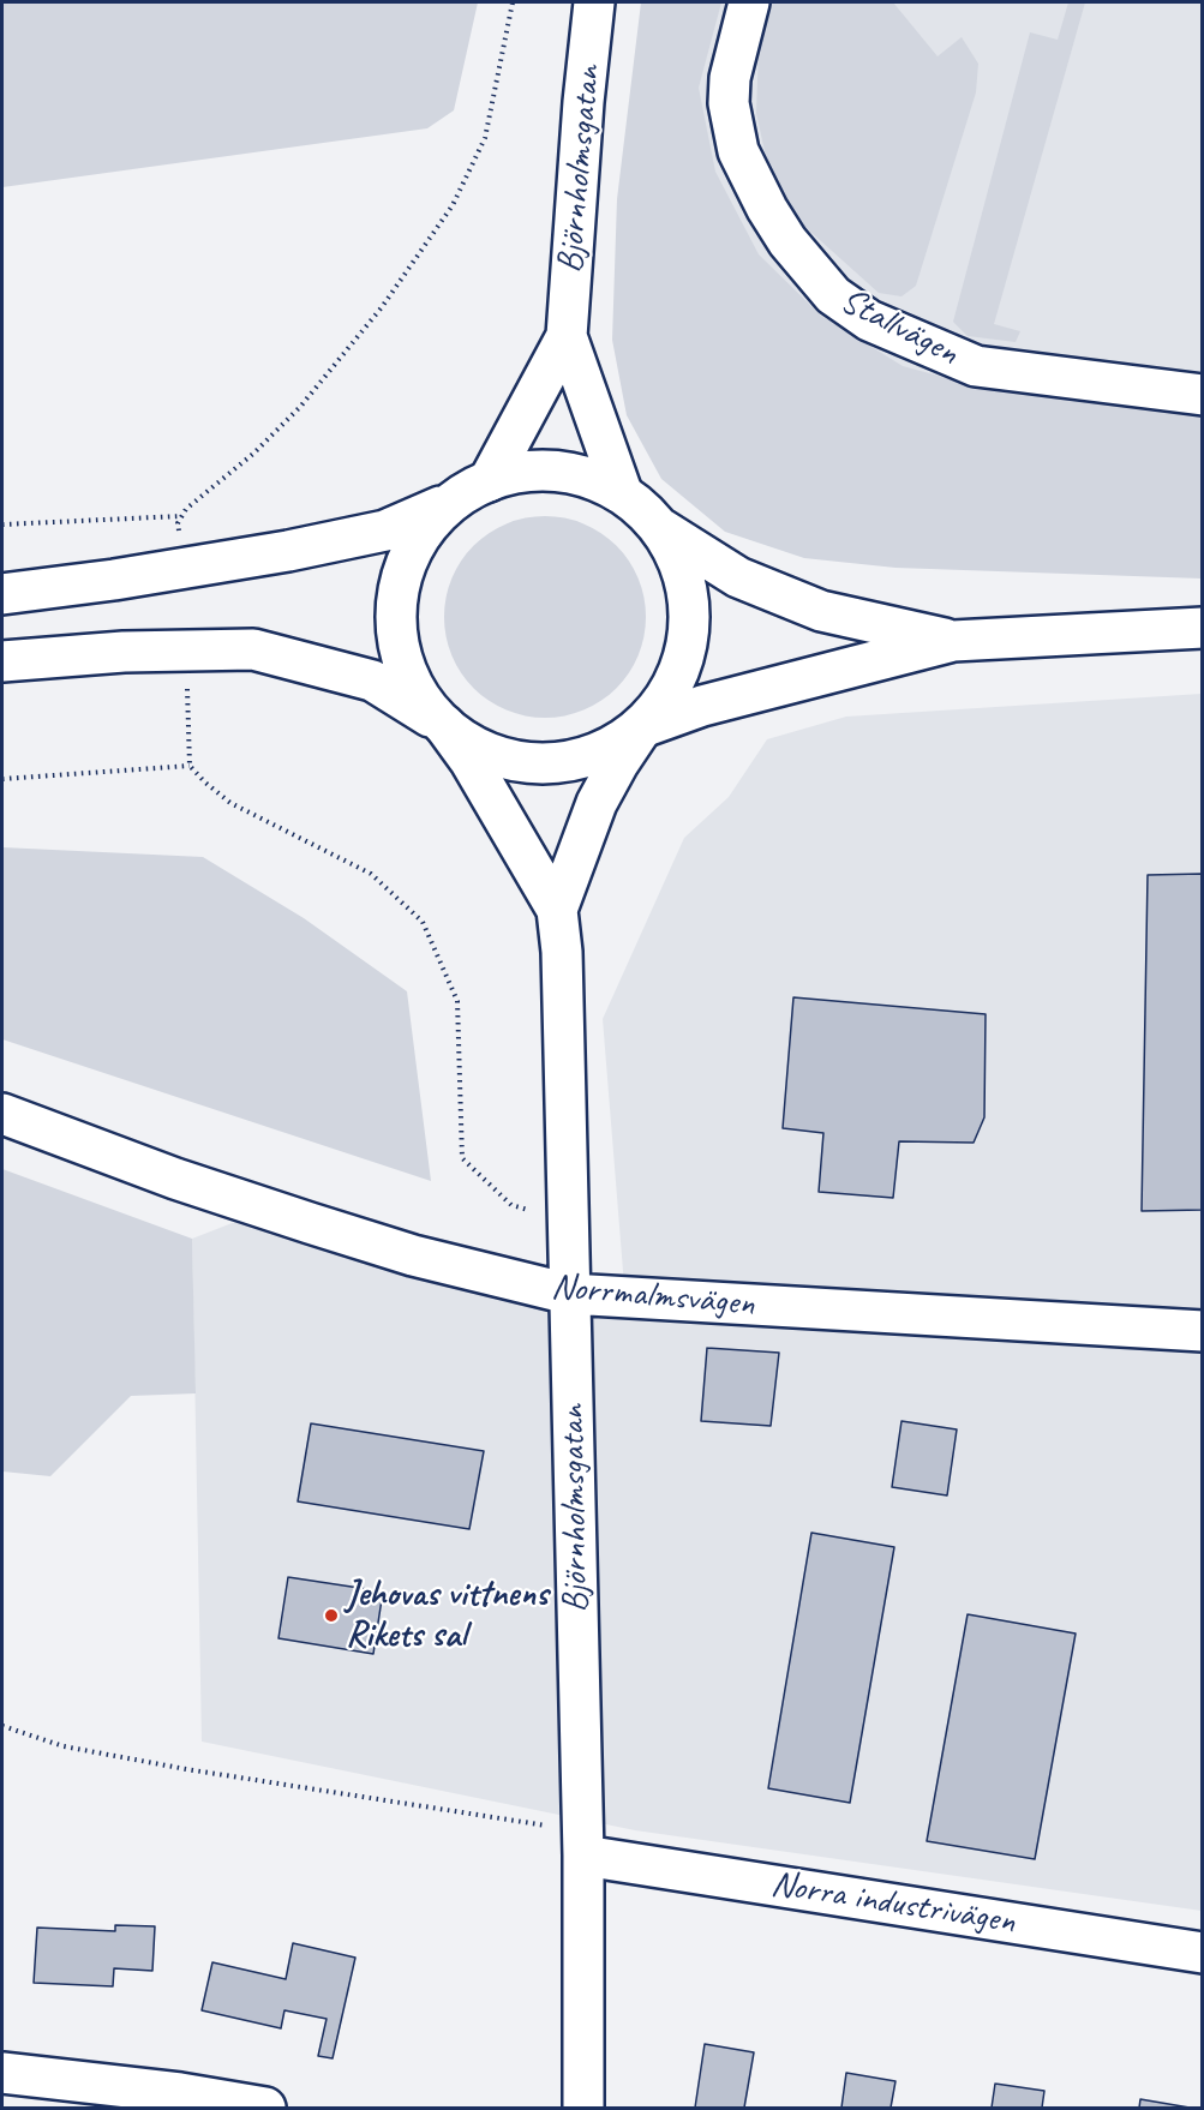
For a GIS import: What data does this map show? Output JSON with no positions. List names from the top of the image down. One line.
{"streets":{"main road":["Björnholmsgatan","Stallvägen","Norrmalmsvägen","Norra industrivägen"]},"crossings":[["Björnholmsgatan","Norrmalmsvägen"],["Björnholmsgatan","Norra industrivägen"]],"places":["Jehovas vittnens Rikets sal"]}
